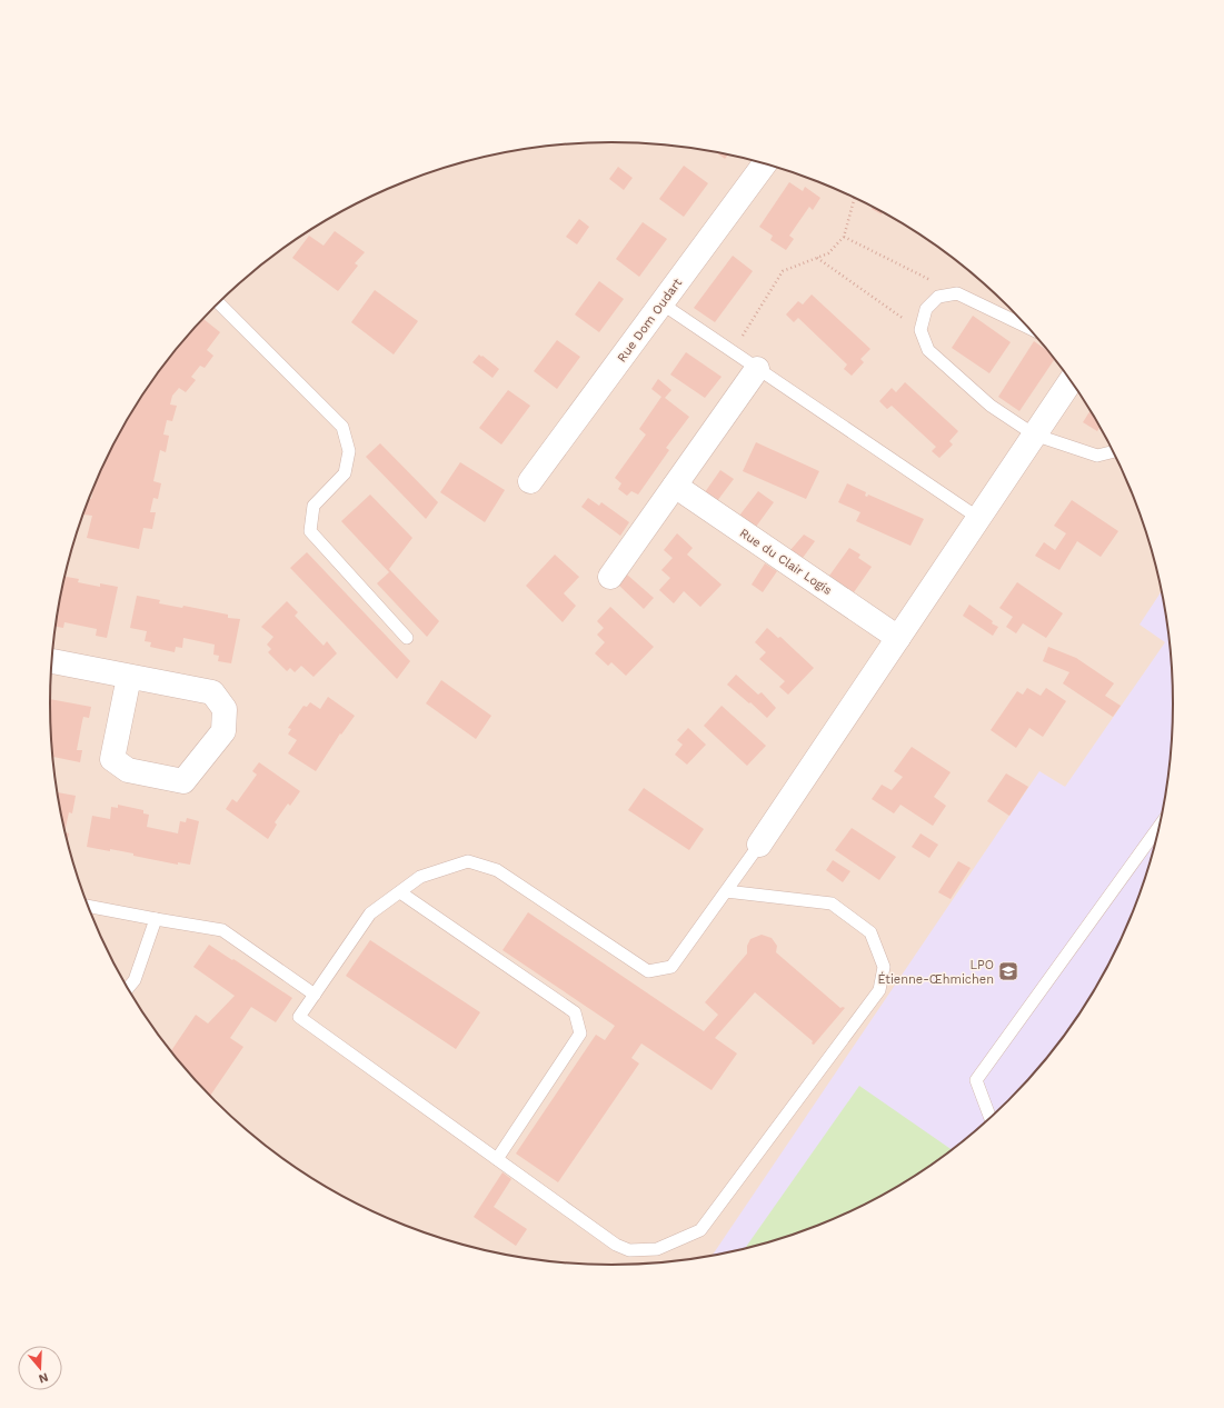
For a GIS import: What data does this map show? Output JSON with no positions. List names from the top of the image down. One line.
{"streets":{"street":["Rue Dom Oudart","Rue du Clair Logis"]},"places":{"school or university":["LPO Étienne-Œhmichen"]},"north":"bottom"}
